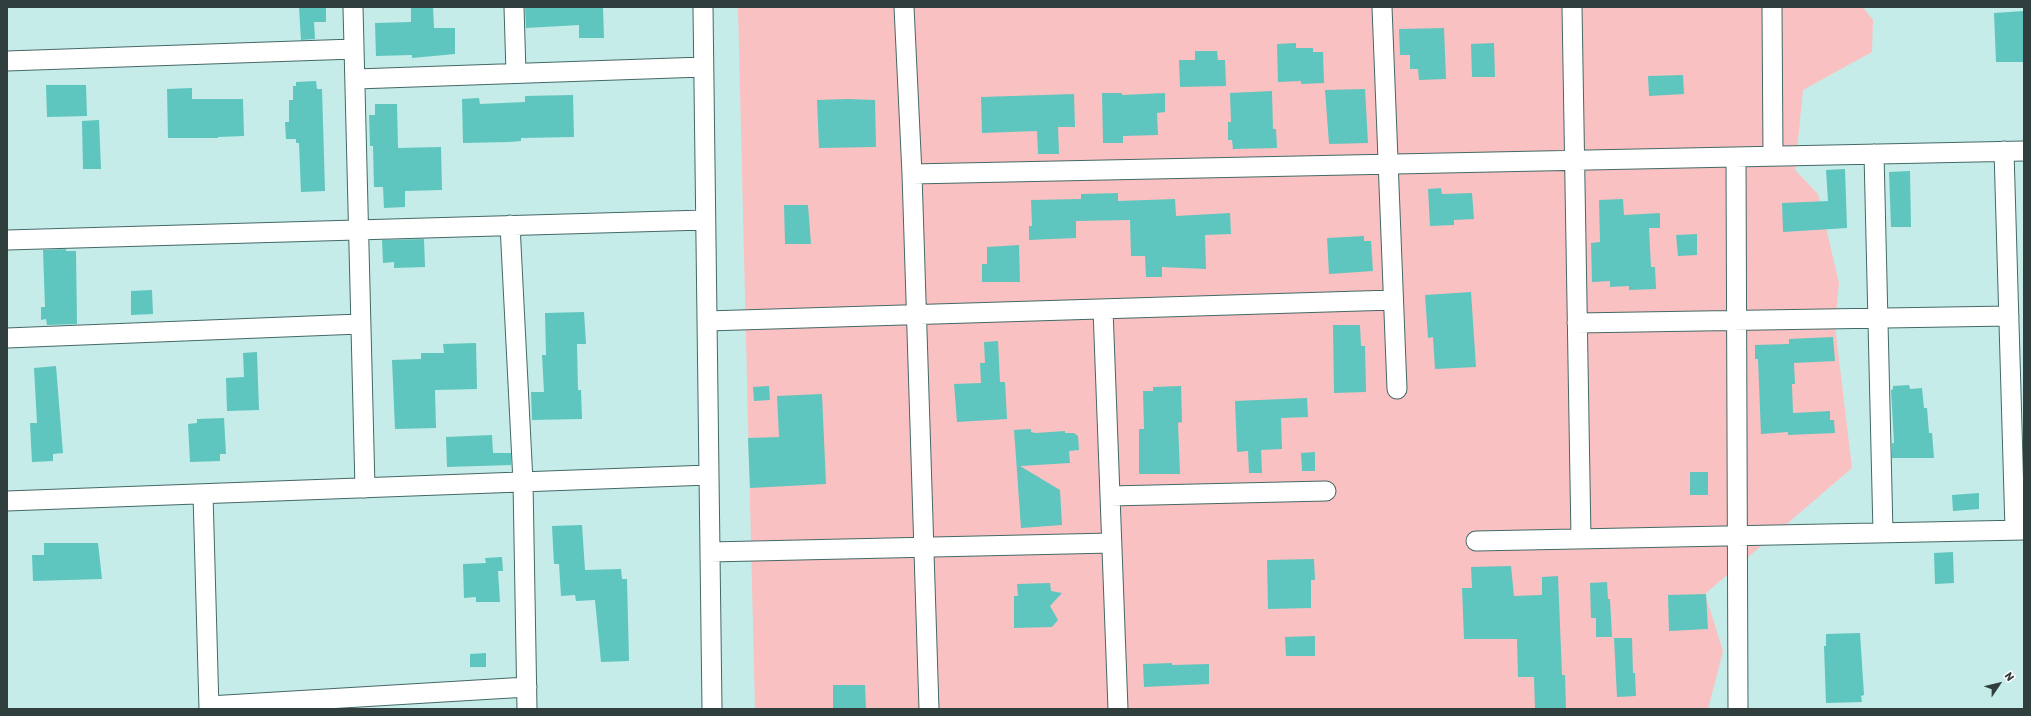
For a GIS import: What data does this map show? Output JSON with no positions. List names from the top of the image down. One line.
{"north":"top right"}
